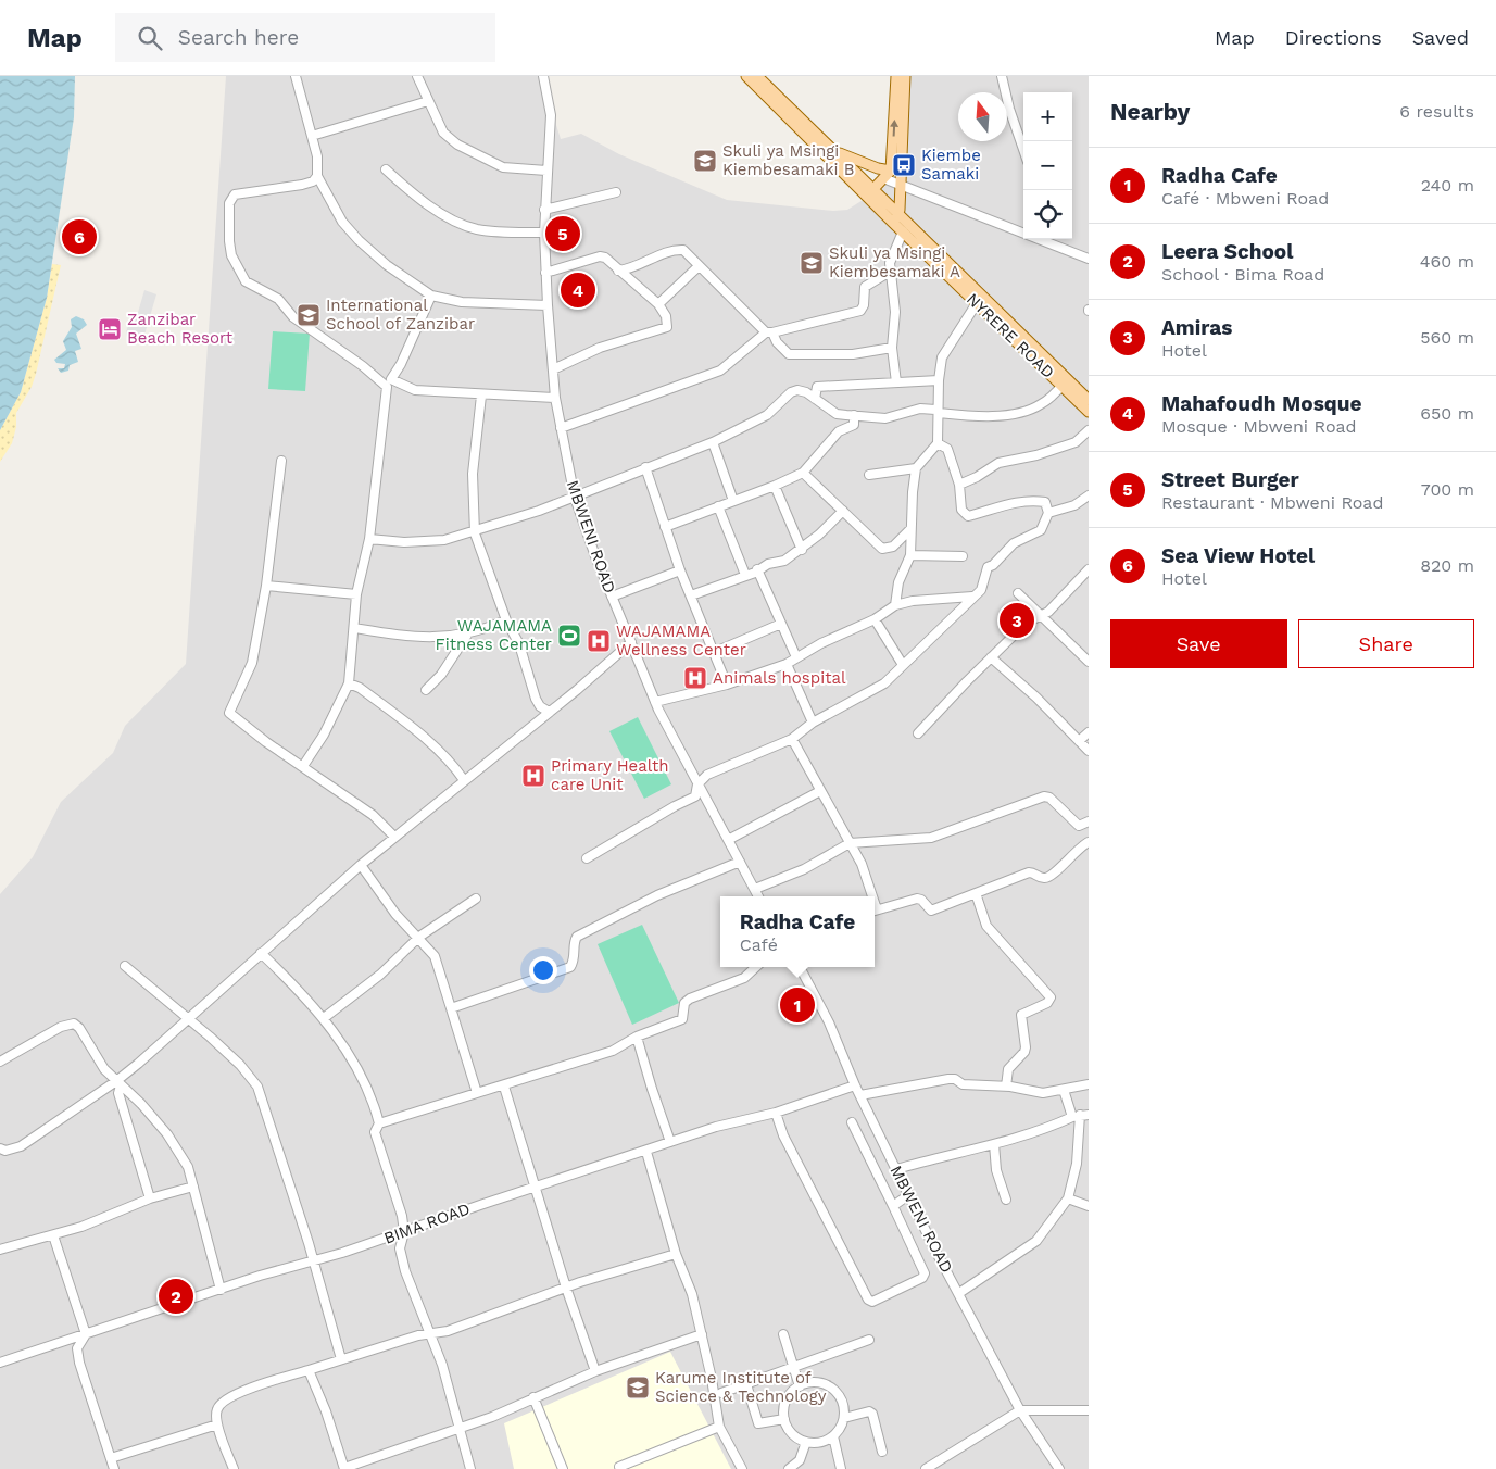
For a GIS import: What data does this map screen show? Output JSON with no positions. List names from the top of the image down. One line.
{"streets":{"main road":["NYRERE ROAD"],"street":["MBWENI ROAD","BIMA ROAD"]},"crossings":[["MBWENI ROAD","BIMA ROAD"]],"places":{"school or university":["Skuli ya Msingi Kiembesamaki B","Skuli ya Msingi Kiembesamaki A","International School of Zanzibar","Karume Institute of Science & Technology"],"bus stop":["Kiembe Samaki"],"hotel":["Zanzibar Beach Resort"],"sports":["WAJAMAMA Fitness Center"],"hospital":["WAJAMAMA Wellness Center","Animals hospital","Primary Health care Unit"]},"north":"top","page":{"header":"Map","search":"Search here","nav":["Map","Directions","Saved"],"heading":["Nearby","6 results"],"map_buttons":["+","−"],"list":[{"mark":"1","name":"Radha Cafe","note":"Café · Mbweni Road","value":"240 m"},{"mark":"2","name":"Leera School","note":"School · Bima Road","value":"460 m"},{"mark":"3","name":"Amiras","note":"Hotel","value":"560 m"},{"mark":"4","name":"Mahafoudh Mosque","note":"Mosque · Mbweni Road","value":"650 m"},{"mark":"5","name":"Street Burger","note":"Restaurant · Mbweni Road","value":"700 m"},{"mark":"6","name":"Sea View Hotel","note":"Hotel","value":"820 m"}],"pins":["5","6","4","3","1","2"],"buttons":["Save","Share"],"popup":["Radha Cafe","Café"]}}
